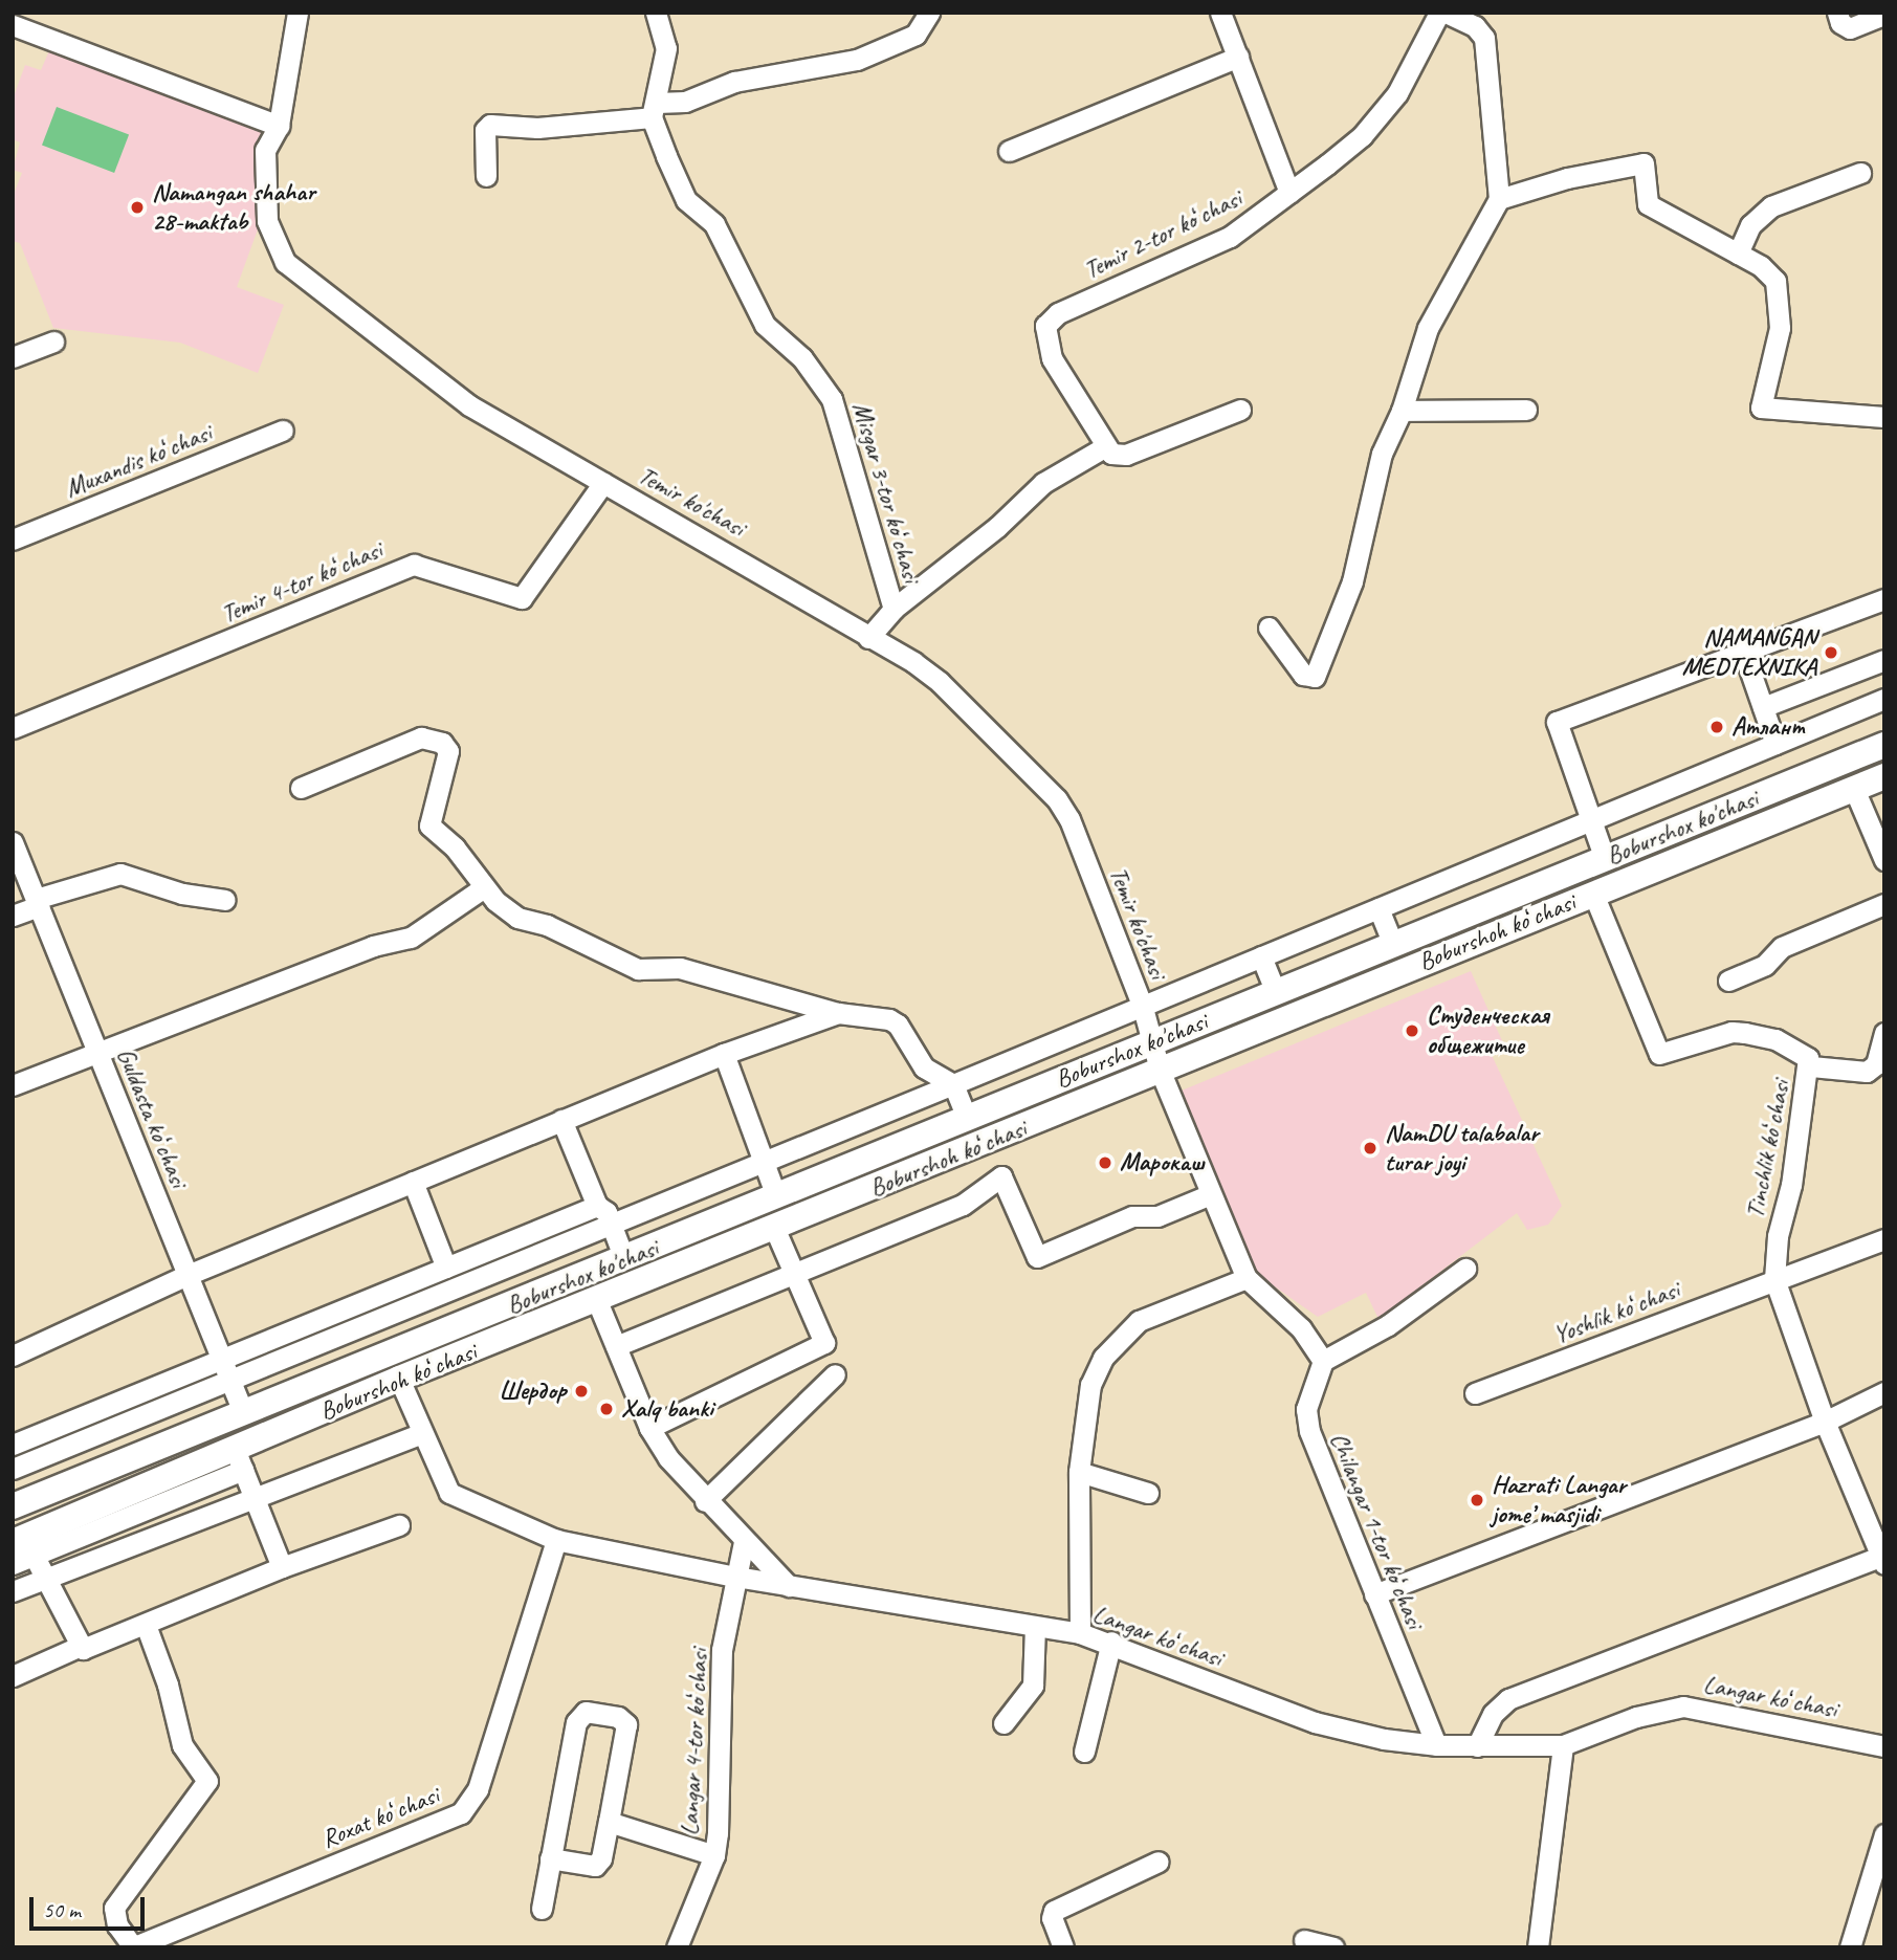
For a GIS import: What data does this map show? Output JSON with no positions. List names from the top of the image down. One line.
{"streets":{"main road":["Boburshox ko'chasi","Boburshoh koʻchasi"],"street":["Temir 2-tor koʻchasi","Muxandis koʻchasi","Misgar 3-tor koʻchasi","Temir ko'chasi","Temir 4-tor koʻchasi","Guldasta koʻchasi","Tinchlik koʻchasi","Yoshlik koʻchasi","Chilangar 1-tor koʻchasi","Langar koʻchasi","Langar 4-tor koʻchasi","Roxat koʻchasi"]},"crossings":[["Temir ko'chasi","Temir 4-tor koʻchasi"],["Temir ko'chasi","Boburshox ko'chasi"],["Temir ko'chasi","Boburshoh koʻchasi"],["Boburshox ko'chasi","Guldasta koʻchasi"],["Boburshoh koʻchasi","Tinchlik koʻchasi"],["Boburshoh koʻchasi","Langar koʻchasi"],["Tinchlik koʻchasi","Yoshlik koʻchasi"],["Chilangar 1-tor koʻchasi","Langar koʻchasi"],["Langar koʻchasi","Langar 4-tor koʻchasi"],["Langar koʻchasi","Roxat koʻchasi"]],"places":["Namangan shahar 28-maktab","NAMANGAN MEDTEXNIKA","Атлант","Студенческая общежитие","NamDU talabalar turar joyi","Марокаш","Шердор","Xalq banki","Hazrati Langar jome’ masjidi"],"scale_bar":"50 m"}
